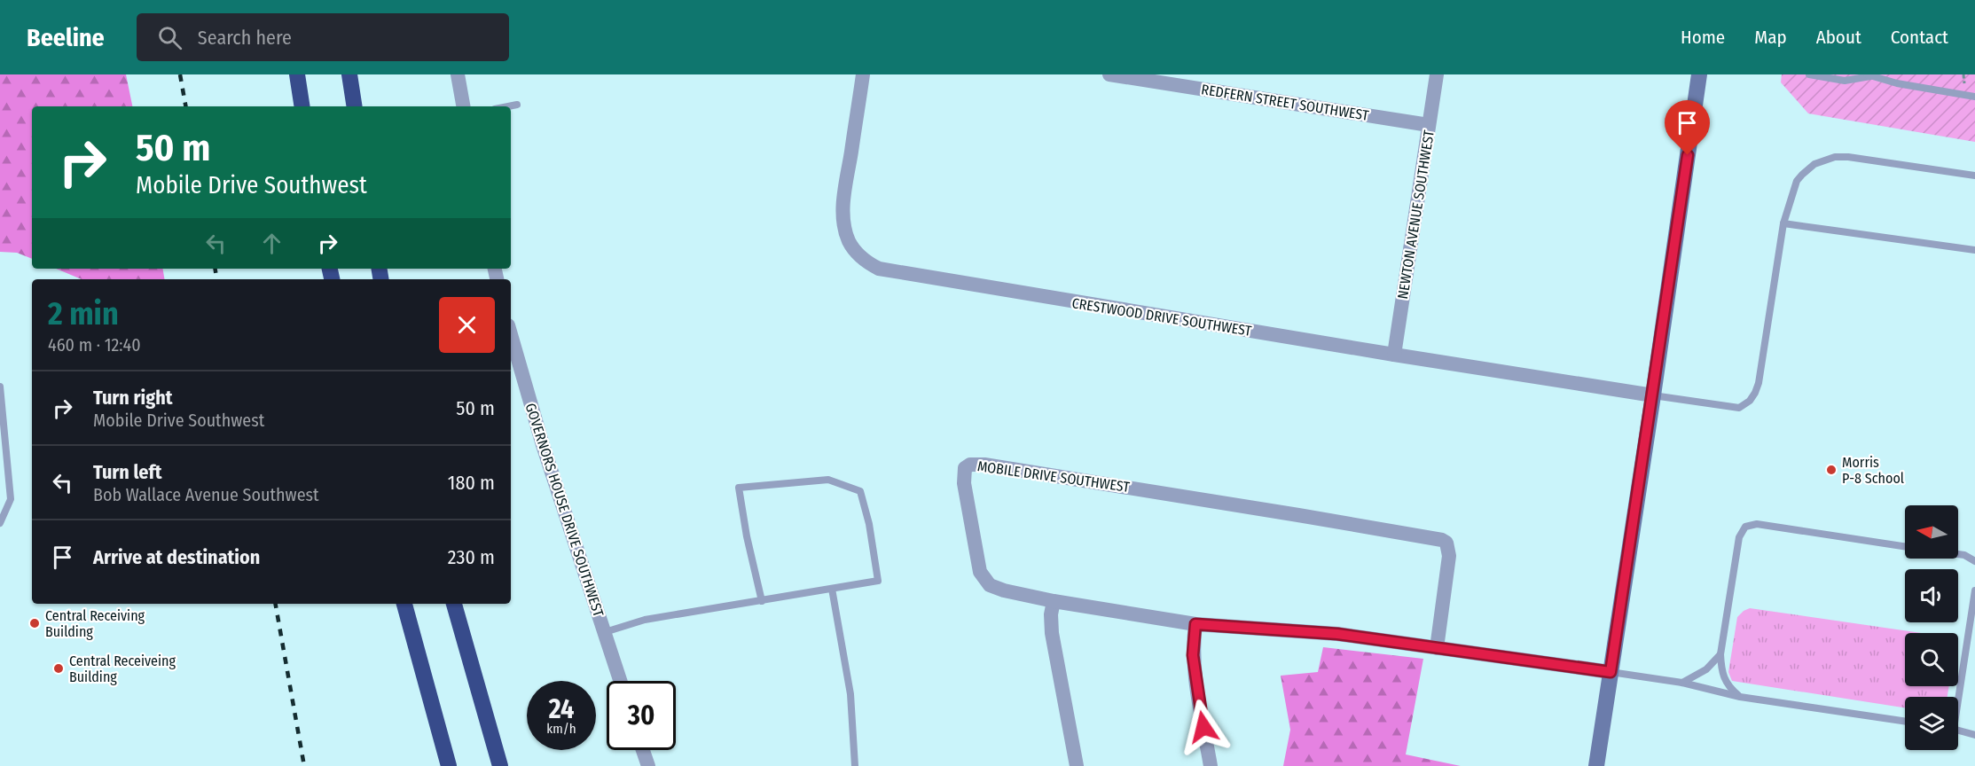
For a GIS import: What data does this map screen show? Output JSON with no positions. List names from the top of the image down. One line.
{"streets":{"street":["REDFERN STREET SOUTHWEST","NEWTON AVENUE SOUTHWEST","CRESTWOOD DRIVE SOUTHWEST","MOBILE DRIVE SOUTHWEST","GOVERNORS HOUSE DRIVE SOUTHWEST"]},"crossings":[["REDFERN STREET SOUTHWEST","NEWTON AVENUE SOUTHWEST"],["NEWTON AVENUE SOUTHWEST","CRESTWOOD DRIVE SOUTHWEST"]],"places":["Morris P-8 School","Central Receiving Building","Central Receiveing Building"],"north":"left","page":{"header":"Beeline","search":"Search here","nav":["Home","Map","About","Contact"],"turn":["50 m","Mobile Drive Southwest"],"heading":["2 min","460 m · 12:40"],"list":[{"name":"Turn right","note":"Mobile Drive Southwest","value":"50 m"},{"name":"Turn left","note":"Bob Wallace Avenue Southwest","value":"180 m"},{"name":"Arrive at destination","value":"230 m"}],"speed":"24 km/h","limit":"30"}}
